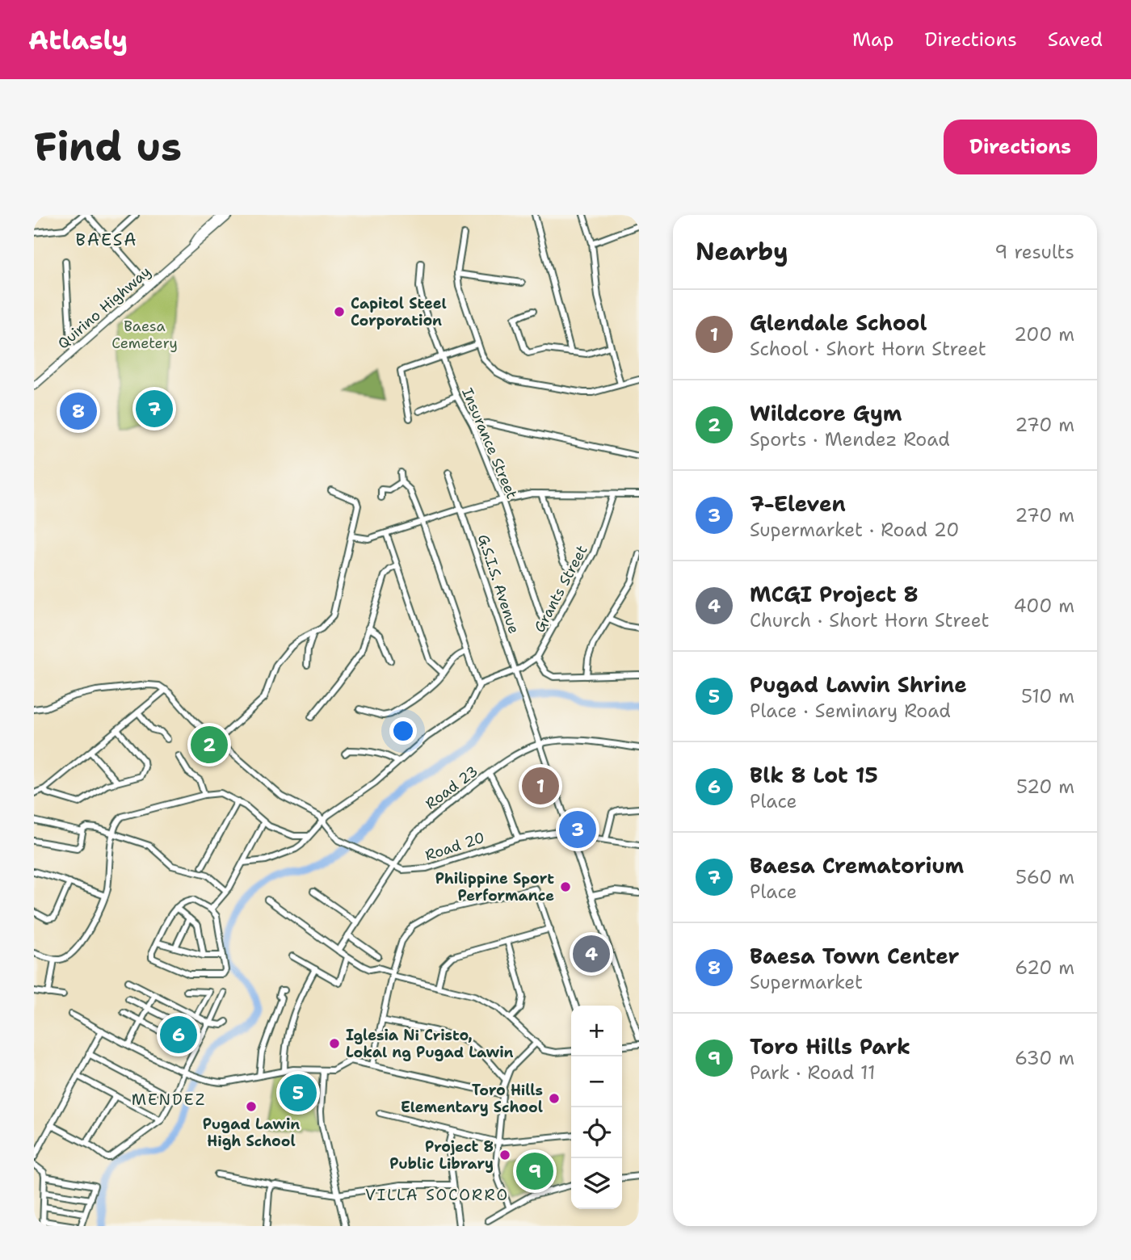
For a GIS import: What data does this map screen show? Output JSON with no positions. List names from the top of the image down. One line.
{"streets":{"main road":["Quirino Highway"],"street":["Insurance Street","G.S.I.S. Avenue","Grants Street","Road 23","Road 20"]},"crossings":[["Insurance Street","Grants Street"],["G.S.I.S. Avenue","Grants Street"],["G.S.I.S. Avenue","Road 23"],["G.S.I.S. Avenue","Road 20"],["Road 23","Road 20"]],"districts":["BAESA","MENDEZ","VILLA SOCORRO"],"parks":["Baesa Cemetery"],"places":["Capitol Steel Corporation","Philippine Sport Performance","Iglesia Ni Cristo, Lokal ng Pugad Lawin","Toro Hills Elementary School","Pugad Lawin High School","Project 8 Public Library"],"page":{"header":"Atlasly","nav":["Map","Directions","Saved"],"buttons":"Directions","title":"Find us","heading":["Nearby","9 results"],"list":[{"mark":"1","name":"Glendale School","note":"School · Short Horn Street","value":"200 m"},{"mark":"2","name":"Wildcore Gym","note":"Sports · Mendez Road","value":"270 m"},{"mark":"3","name":"7-Eleven","note":"Supermarket · Road 20","value":"270 m"},{"mark":"4","name":"MCGI Project 8","note":"Church · Short Horn Street","value":"400 m"},{"mark":"5","name":"Pugad Lawin Shrine","note":"Place · Seminary Road","value":"510 m"},{"mark":"6","name":"Blk 8 Lot 15","note":"Place","value":"520 m"},{"mark":"7","name":"Baesa Crematorium","note":"Place","value":"560 m"},{"mark":"8","name":"Baesa Town Center","note":"Supermarket","value":"620 m"},{"mark":"9","name":"Toro Hills Park","note":"Park · Road 11","value":"630 m"}],"pins":["7","8","2","1","3","4","6","5","9"],"map_buttons":["+","−"]}}
